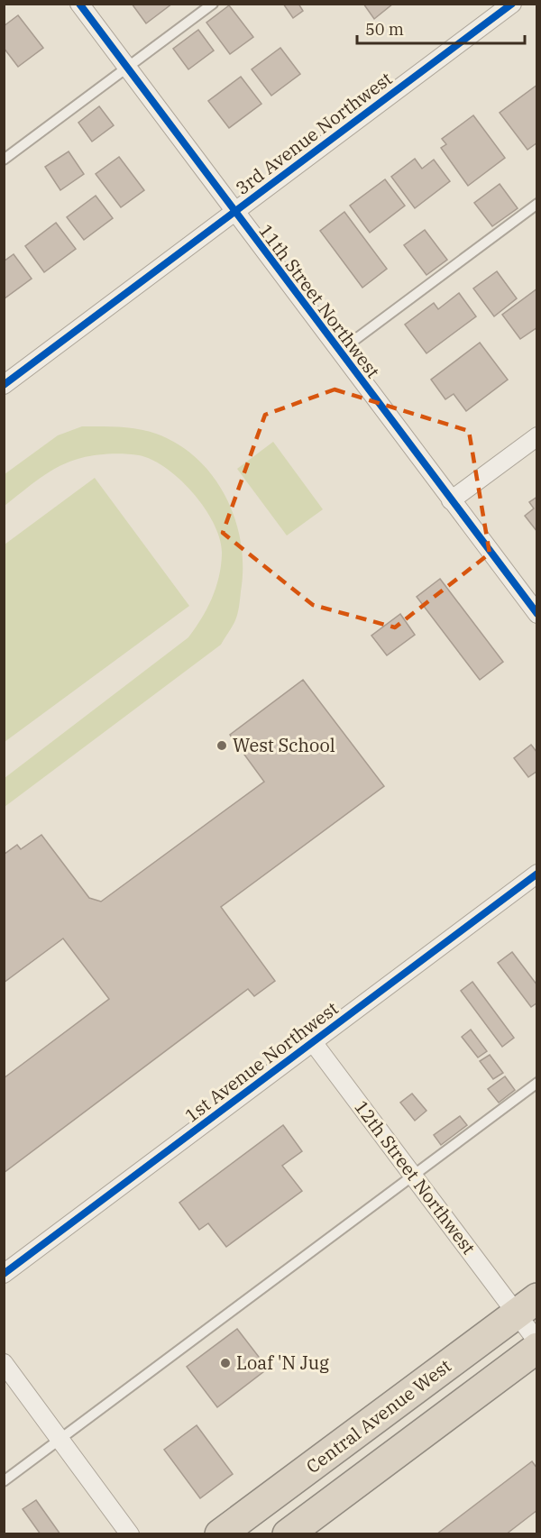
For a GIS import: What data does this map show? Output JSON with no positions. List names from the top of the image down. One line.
{"streets":{"highway":["Central Avenue West"],"street":["3rd Avenue Northwest","11th Street Northwest","1st Avenue Northwest","12th Street Northwest"]},"crossings":[["3rd Avenue Northwest","11th Street Northwest"],["1st Avenue Northwest","12th Street Northwest"],["12th Street Northwest","Central Avenue West"]],"places":["West School","Loaf 'N Jug"],"scale_bar":"50 m"}
